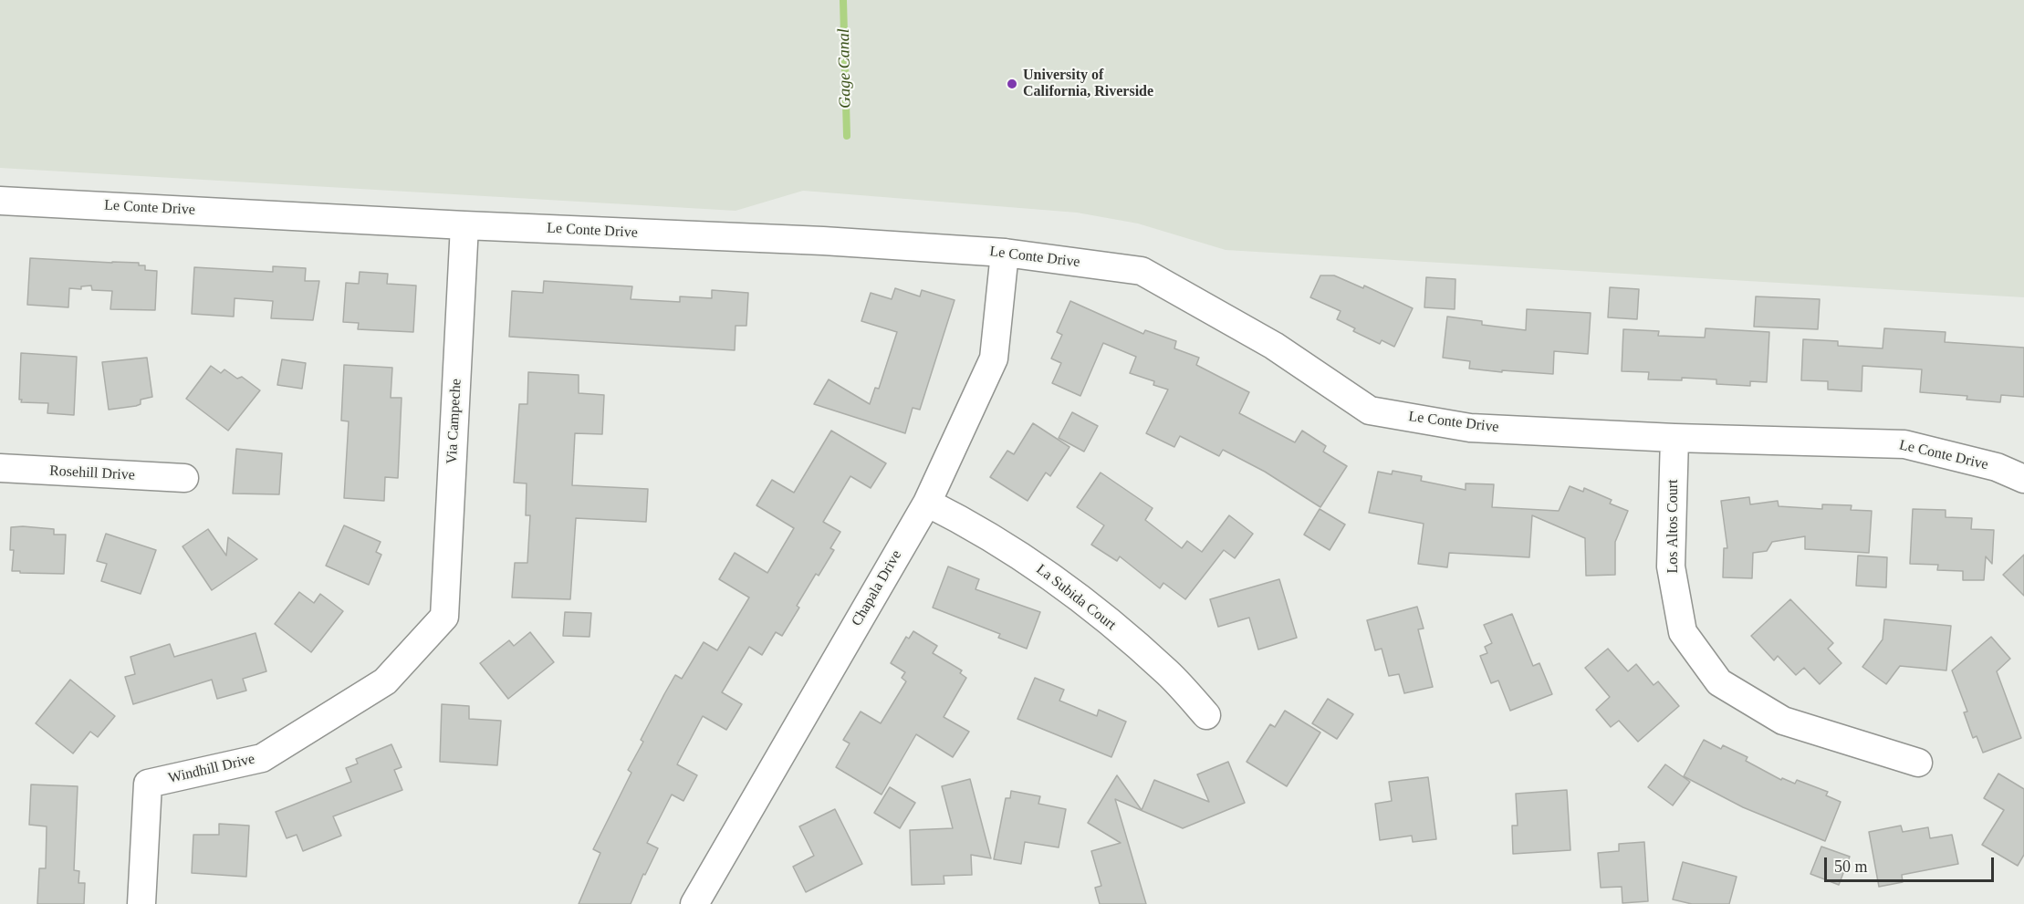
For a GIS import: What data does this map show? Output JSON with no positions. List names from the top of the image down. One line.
{"streets":{"street":["Le Conte Drive","Via Campeche","Rosehill Drive","Los Altos Court","Chapala Drive","La Subida Court","Windhill Drive"]},"crossings":[["Le Conte Drive","Via Campeche"],["Le Conte Drive","Los Altos Court"],["Le Conte Drive","Chapala Drive"],["Via Campeche","Windhill Drive"],["Chapala Drive","La Subida Court"]],"water":["Gage Canal"],"places":["University of California, Riverside"],"scale_bar":"50 m"}
